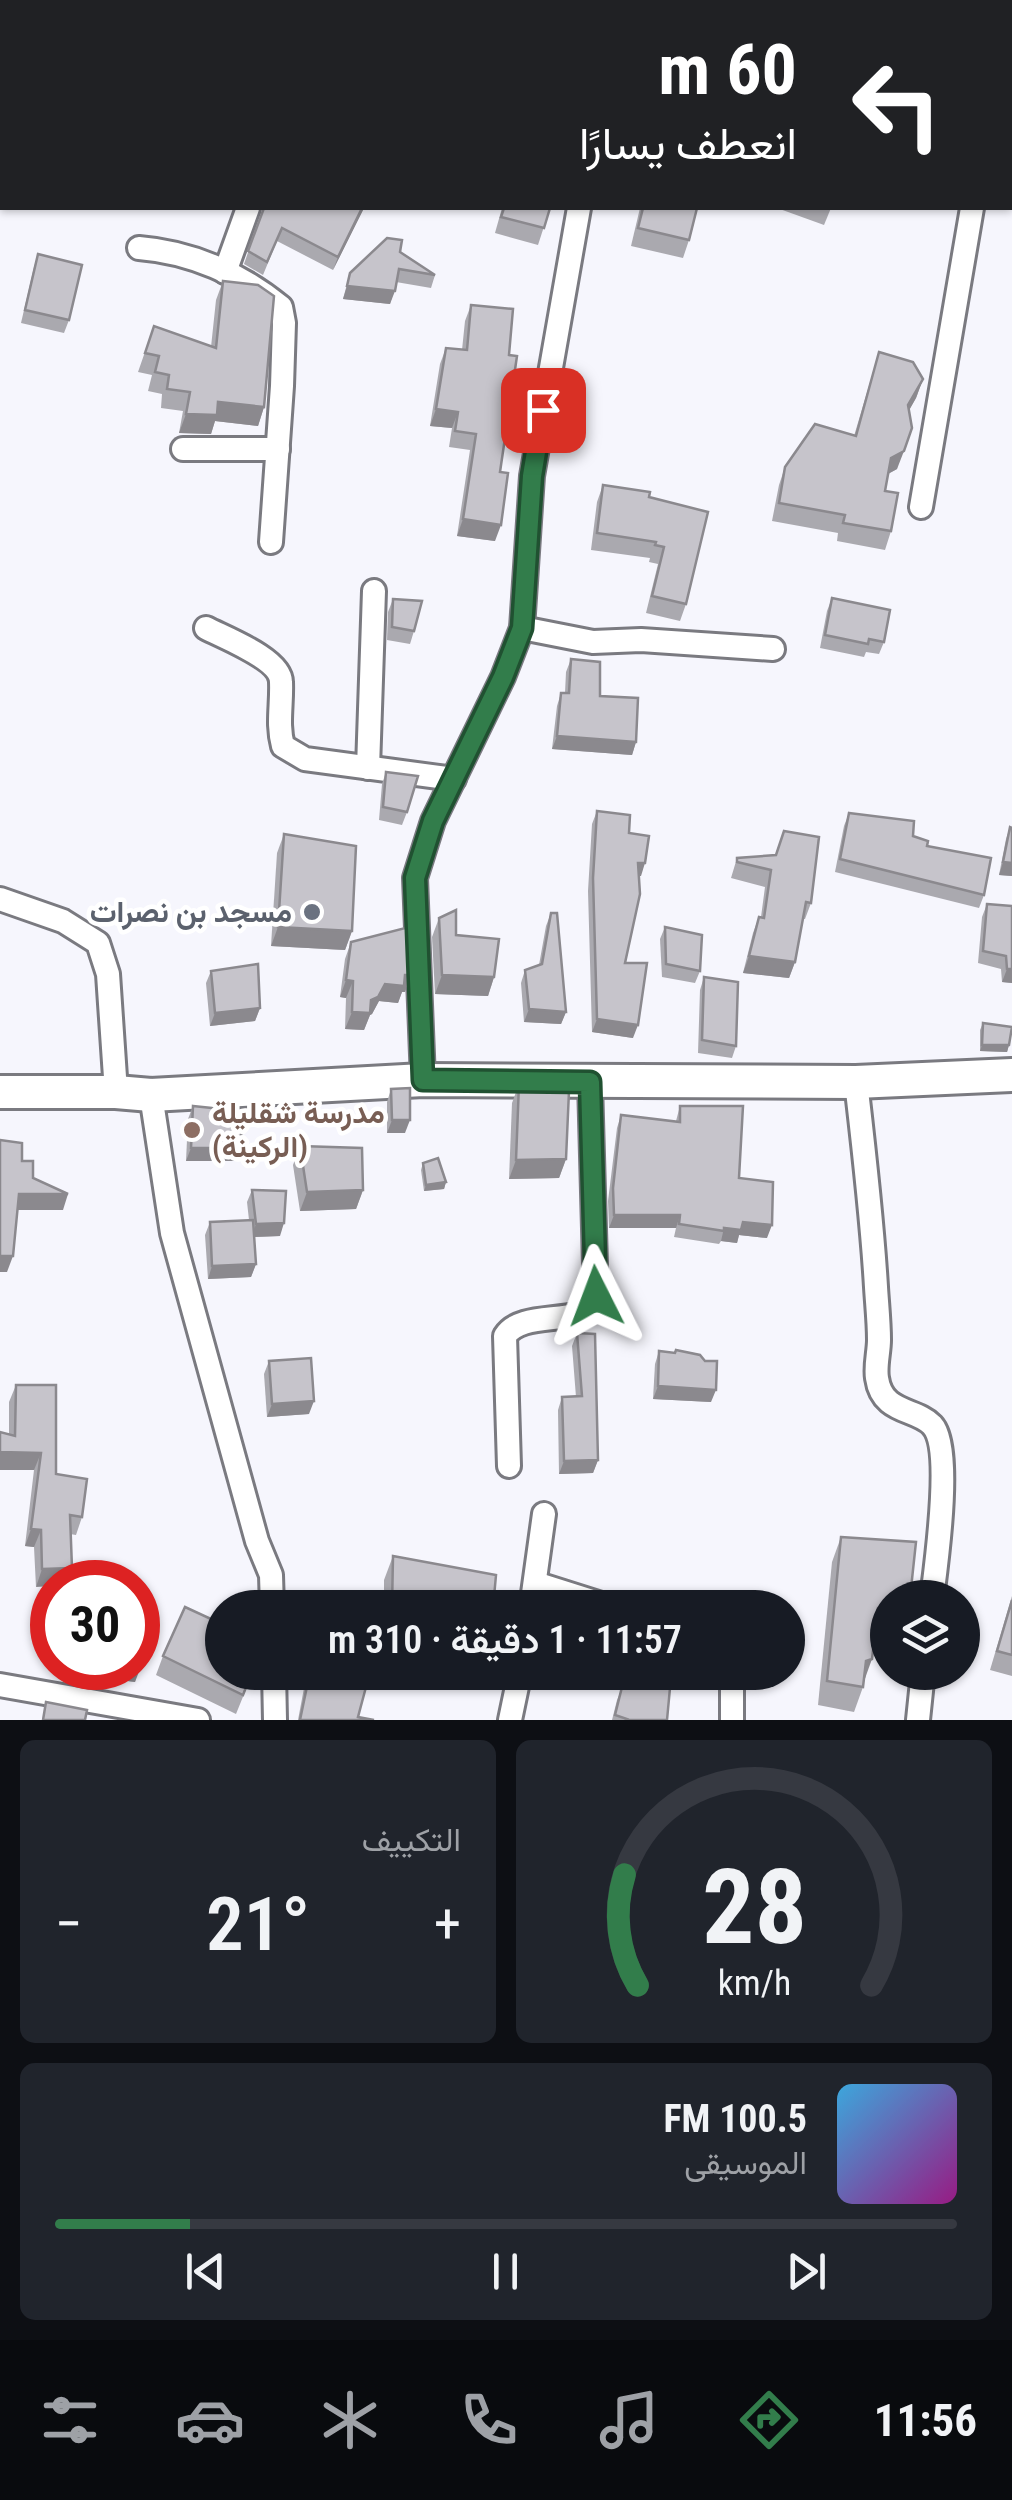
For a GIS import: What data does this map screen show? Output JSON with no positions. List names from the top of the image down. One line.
{"places":["مسجد بن نصرات","مدرسة شقليلة (الركينة)"],"page":{"turn":["60 m","انعطف يسارًا"],"limit":"30","trip":"11:57 · 1 دقيقة · 310 m","tile":"التكييف","heat":["−","21°","+"],"song":["100.5 FM","الموسيقى"],"tabs":"11:56","gauge":["28","km/h"]}}
